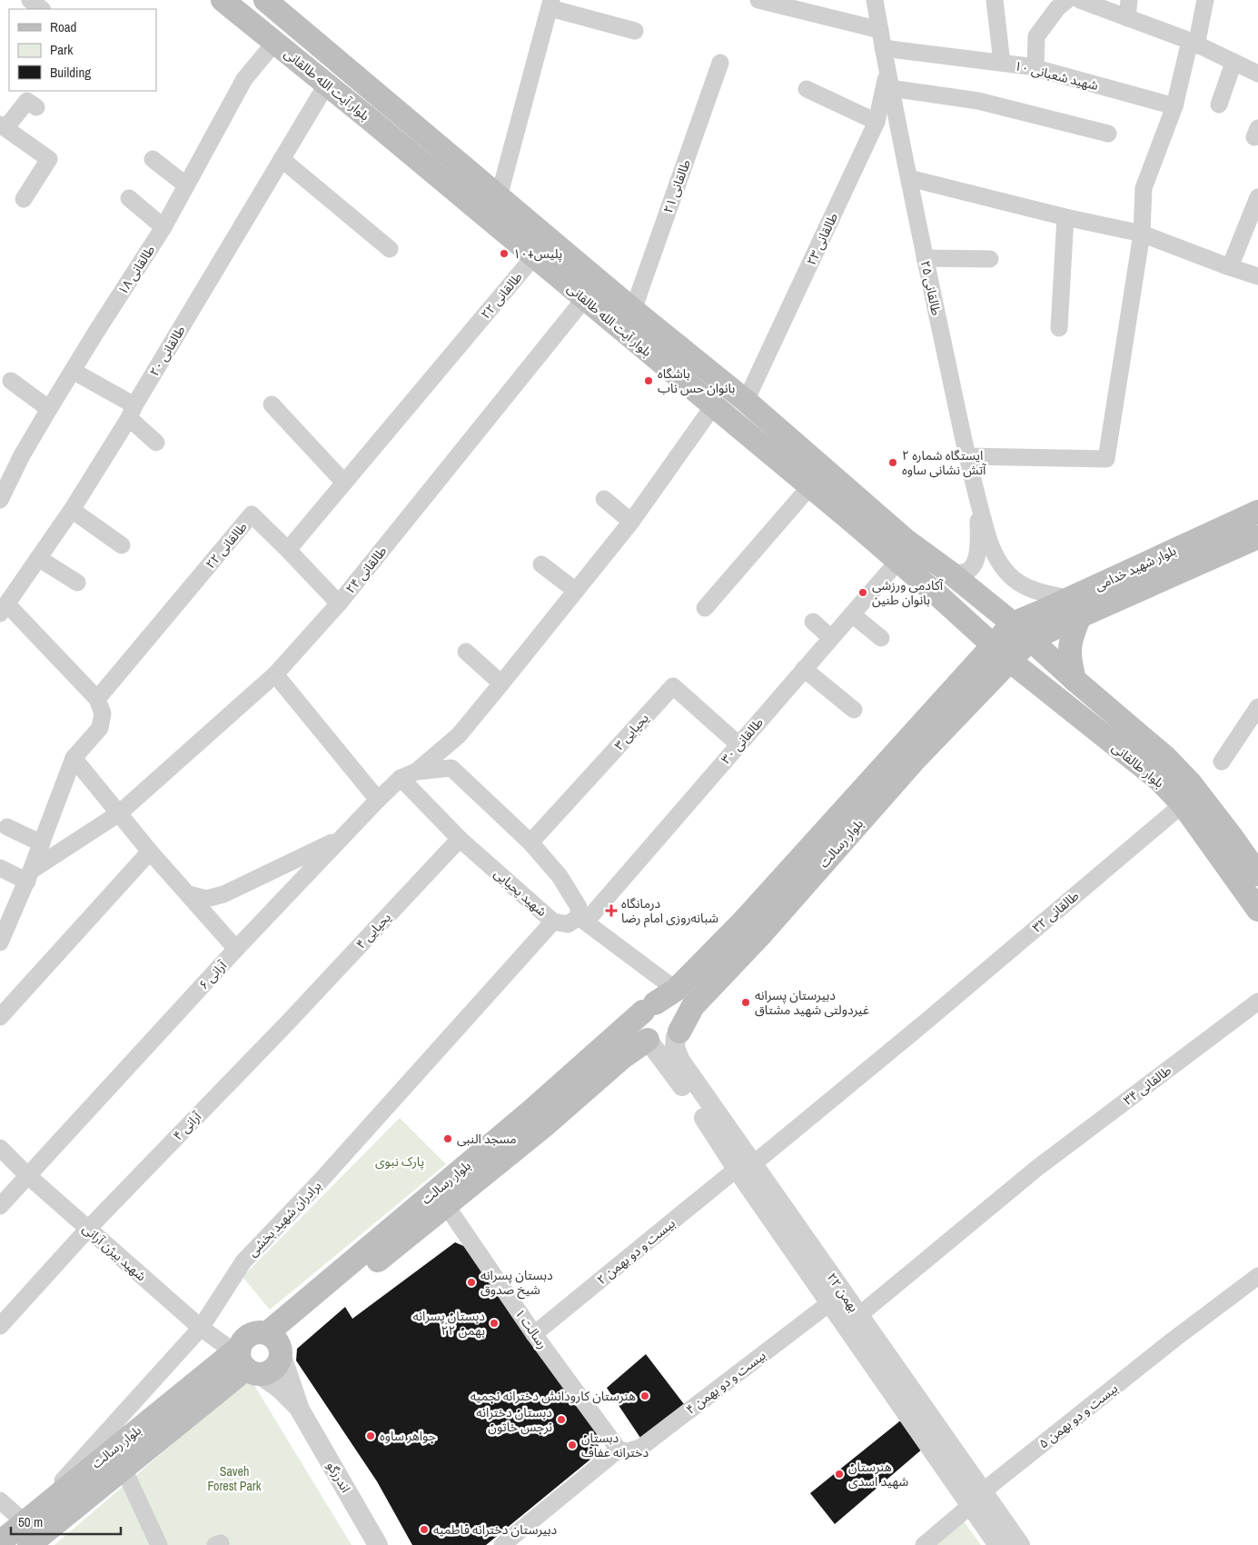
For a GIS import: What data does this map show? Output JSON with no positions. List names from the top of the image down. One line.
{"streets":{"main road":["بلوار آیت الله طالقانی","بلوار شهید خدامی","بلوار طالقانی","بلوار رسالت"],"street":["شهید شعبانی ۱۰","طالقانی ۲۱","طالقانی ۲۳","طالقانی ۱۸","طالقانی ۲۵","طالقانی ۲۲","طالقانی ۲۰","طالقانی ۲۴","یحیایی ۳","طالقانی ۳۰","شهید یحیایی","طالقانی ۳۲","یحیایی ۴","آرانی ۶","طالقانی ۳۴","آرانی ۴","برادران شهید بخشی","بیست و دو بهمن ۲","شهید بیژن آرانی","۲۲ بهمن","رسالت ۱","بیست و دو بهمن ۴","بیست و دو بهمن ۵","اندرزگو"]},"crossings":[["شهید شعبانی ۱۰","طالقانی ۲۵"],["بلوار آیت الله طالقانی","طالقانی ۲۱"],["بلوار آیت الله طالقانی","طالقانی ۲۳"],["بلوار آیت الله طالقانی","طالقانی ۱۸"],["بلوار آیت الله طالقانی","طالقانی ۲۲"],["بلوار آیت الله طالقانی","طالقانی ۲۰"],["بلوار آیت الله طالقانی","بلوار شهید خدامی"],["بلوار آیت الله طالقانی","طالقانی ۲۴"],["بلوار آیت الله طالقانی","طالقانی ۳۰"],["بلوار آیت الله طالقانی","بلوار طالقانی"],["بلوار آیت الله طالقانی","بلوار رسالت"],["بلوار آیت الله طالقانی","آرانی ۶"],["طالقانی ۲۳","طالقانی ۲۵"],["بلوار شهید خدامی","بلوار طالقانی"],["بلوار شهید خدامی","بلوار رسالت"],["یحیایی ۳","طالقانی ۳۰"],["طالقانی ۳۰","شهید یحیایی"],["بلوار طالقانی","بلوار رسالت"],["بلوار طالقانی","طالقانی ۳۲"],["بلوار رسالت","برادران شهید بخشی"],["بلوار رسالت","شهید بیژن آرانی"],["بلوار رسالت","۲۲ بهمن"],["بلوار رسالت","رسالت ۱"],["شهید یحیایی","یحیایی ۴"],["شهید یحیایی","آرانی ۶"],["شهید یحیایی","برادران شهید بخشی"],["طالقانی ۳۲","بیست و دو بهمن ۲"],["طالقانی ۳۲","۲۲ بهمن"],["یحیایی ۴","آرانی ۴"],["آرانی ۶","شهید بیژن آرانی"],["طالقانی ۳۴","۲۲ بهمن"],["آرانی ۴","شهید بیژن آرانی"],["برادران شهید بخشی","شهید بیژن آرانی"],["بیست و دو بهمن ۲","۲۲ بهمن"],["بیست و دو بهمن ۲","رسالت ۱"],["۲۲ بهمن","بیست و دو بهمن ۴"],["۲۲ بهمن","بیست و دو بهمن ۵"],["رسالت ۱","بیست و دو بهمن ۴"]],"parks":["پارک نبوی","Saveh Forest Park"],"places":{"other":["پلیس+۱۰","باشگاه بانوان حس ناب","ایستگاه شماره ۲ آتش نشانی ساوه","آکادمی ورزشی بانوان طنین","دبیرستان پسرانه غیردولتی شهید مشتاق","مسجد النبی","دبستان پسرانه شیخ صدوق","دبستان پسرانه ۲۲ بهمن","هنرستان کارودانش دخترانه نجمیه","دبستان دخترانه نرجس خاتون","جواهر ساوه","دبستان دخترانه عفاف","هنرستان شهید اسدی","دبیرستان دخترانه فاطمیه"],"health":["درمانگاه شبانه‌روزی امام رضا"]},"legend":["Road","Park","Building"],"scale_bar":"50 m"}
